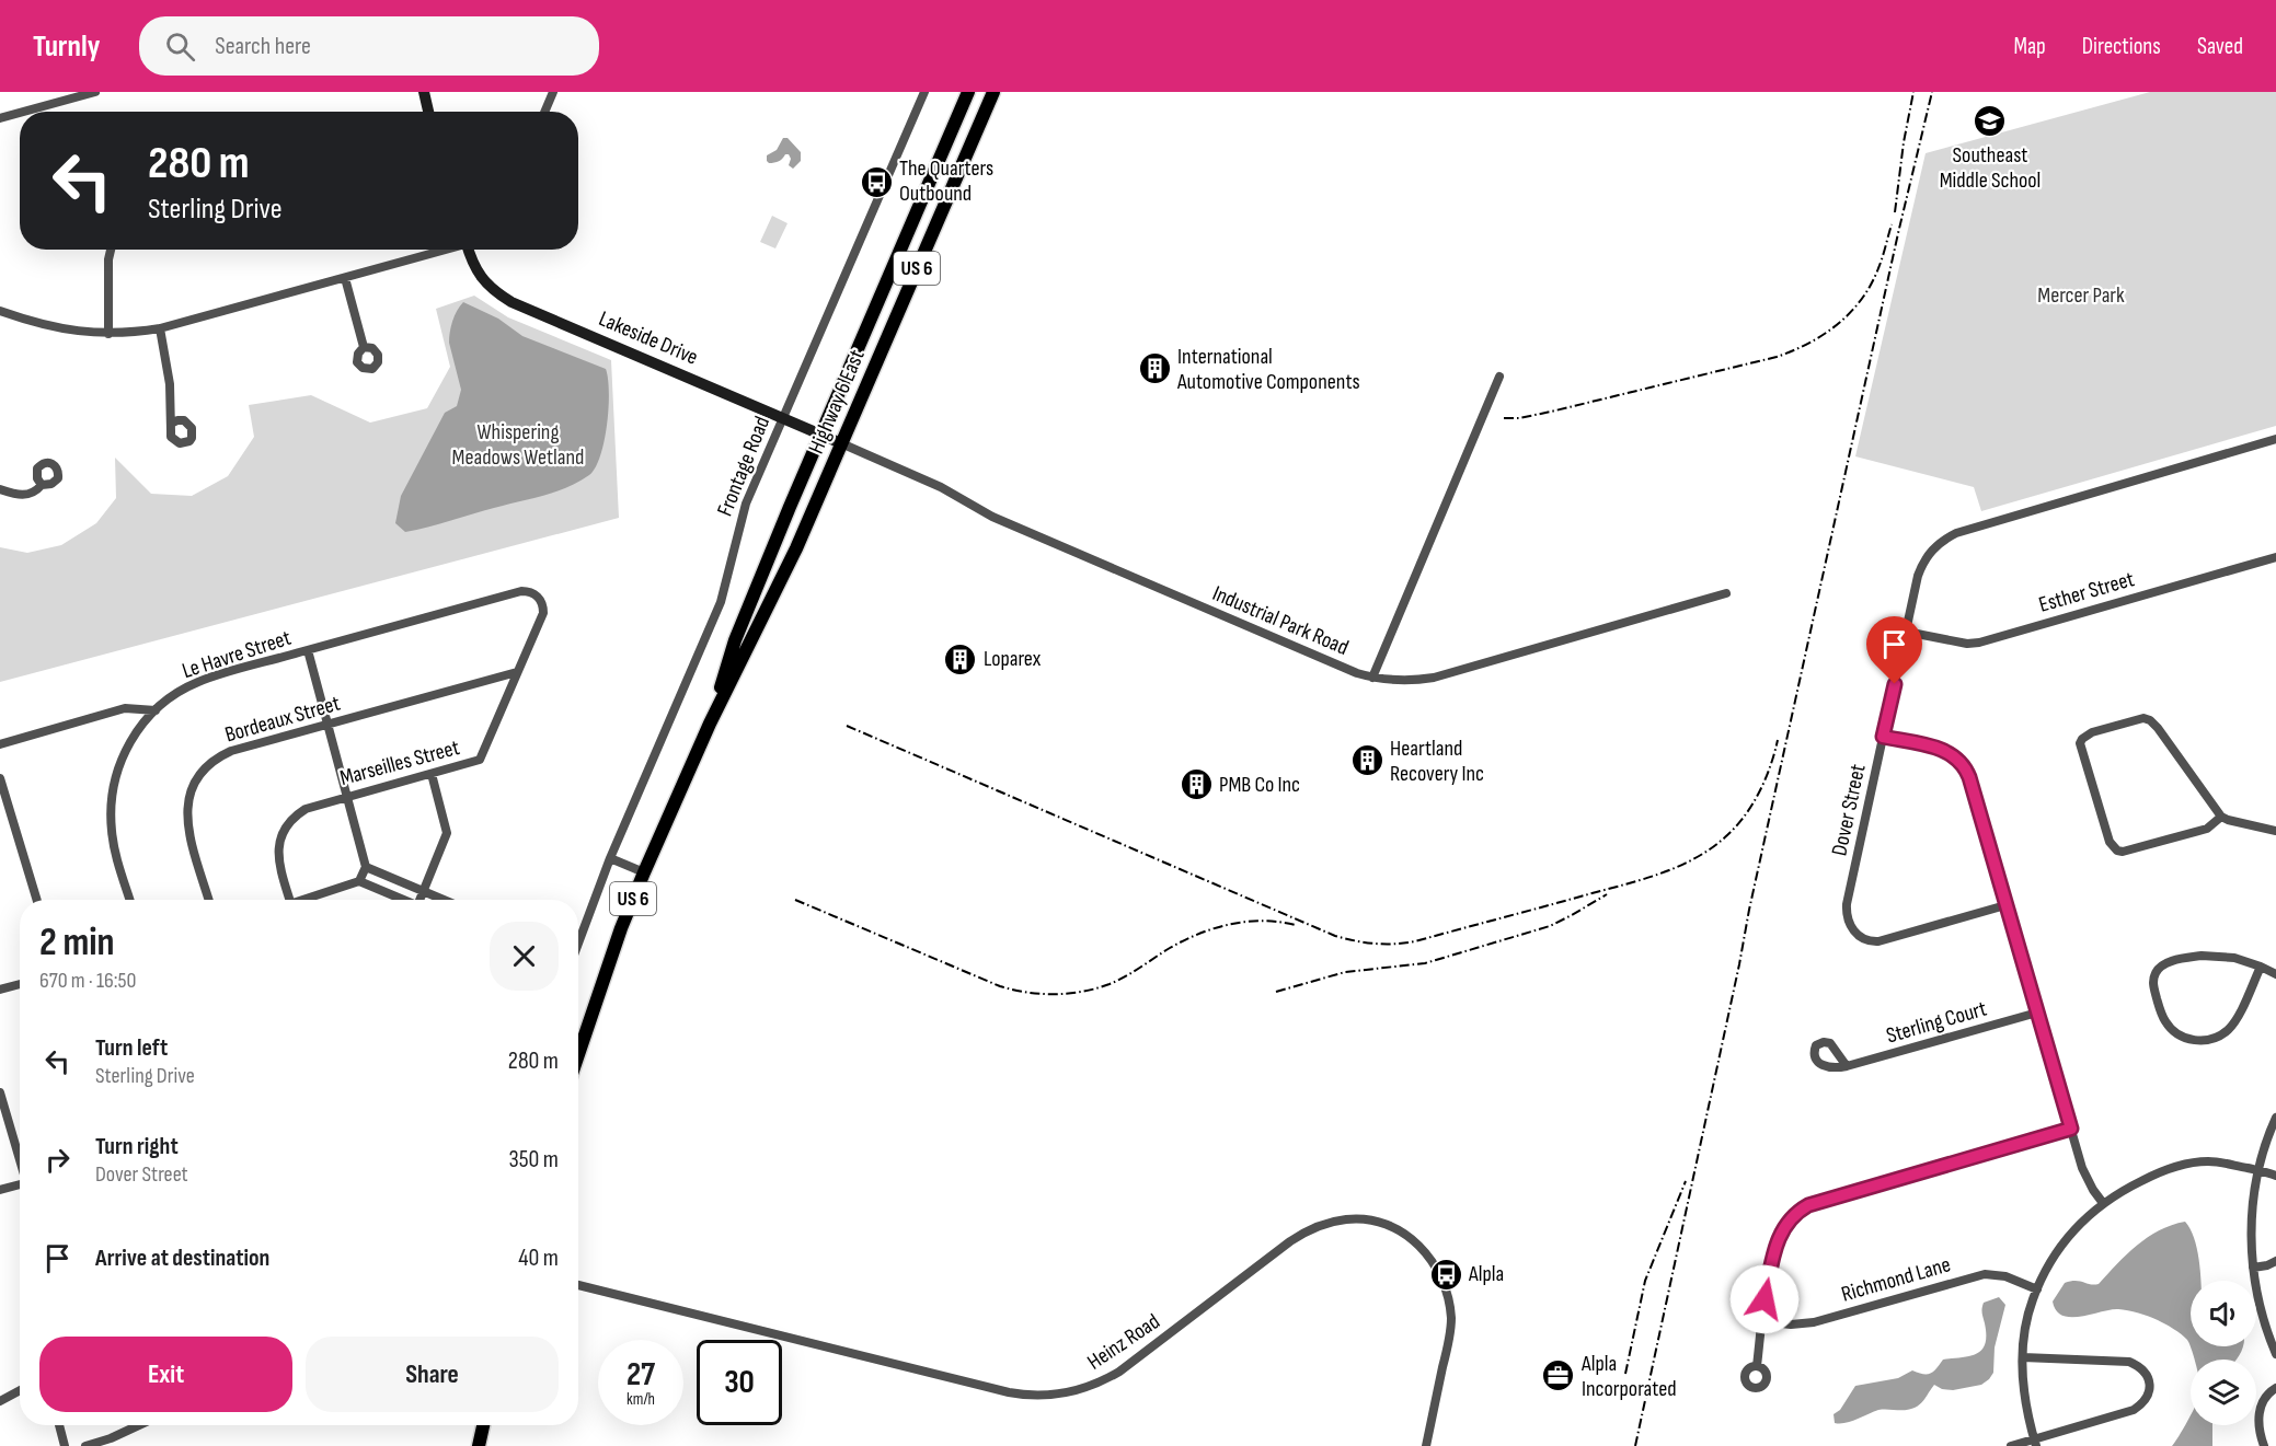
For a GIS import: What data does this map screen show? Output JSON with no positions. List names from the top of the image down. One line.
{"streets":{"main road":["US 6","Highway 6 East"],"street":["Lakeside Drive","Frontage Road","Esther Street","Industrial Park Road","Le Havre Street","Bordeaux Street","Marseilles Street","Dover Street","Sterling Court","Richmond Lane","Heinz Road"]},"crossings":[["Lakeside Drive","Highway 6 East"],["Lakeside Drive","Frontage Road"],["Lakeside Drive","Industrial Park Road"],["Highway 6 East","Industrial Park Road"],["Esther Street","Dover Street"],["Le Havre Street","Marseilles Street"],["Bordeaux Street","Marseilles Street"]],"parks":["Mercer Park","Whispering Meadows Wetland"],"places":{"school or university":["Southeast Middle School"],"bus stop":["The Quarters Outbound","Alpla"],"building":["International Automotive Components","Loparex","Heartland Recovery Inc","PMB Co Inc"],"office":["Alpla Incorporated"]},"page":{"header":"Turnly","search":"Search here","nav":["Map","Directions","Saved"],"turn":["280 m","Sterling Drive"],"heading":["2 min","670 m · 16:50"],"list":[{"name":"Turn left","note":"Sterling Drive","value":"280 m"},{"name":"Turn right","note":"Dover Street","value":"350 m"},{"name":"Arrive at destination","value":"40 m"}],"buttons":["Exit","Share"],"speed":"27 km/h","limit":"30"}}
